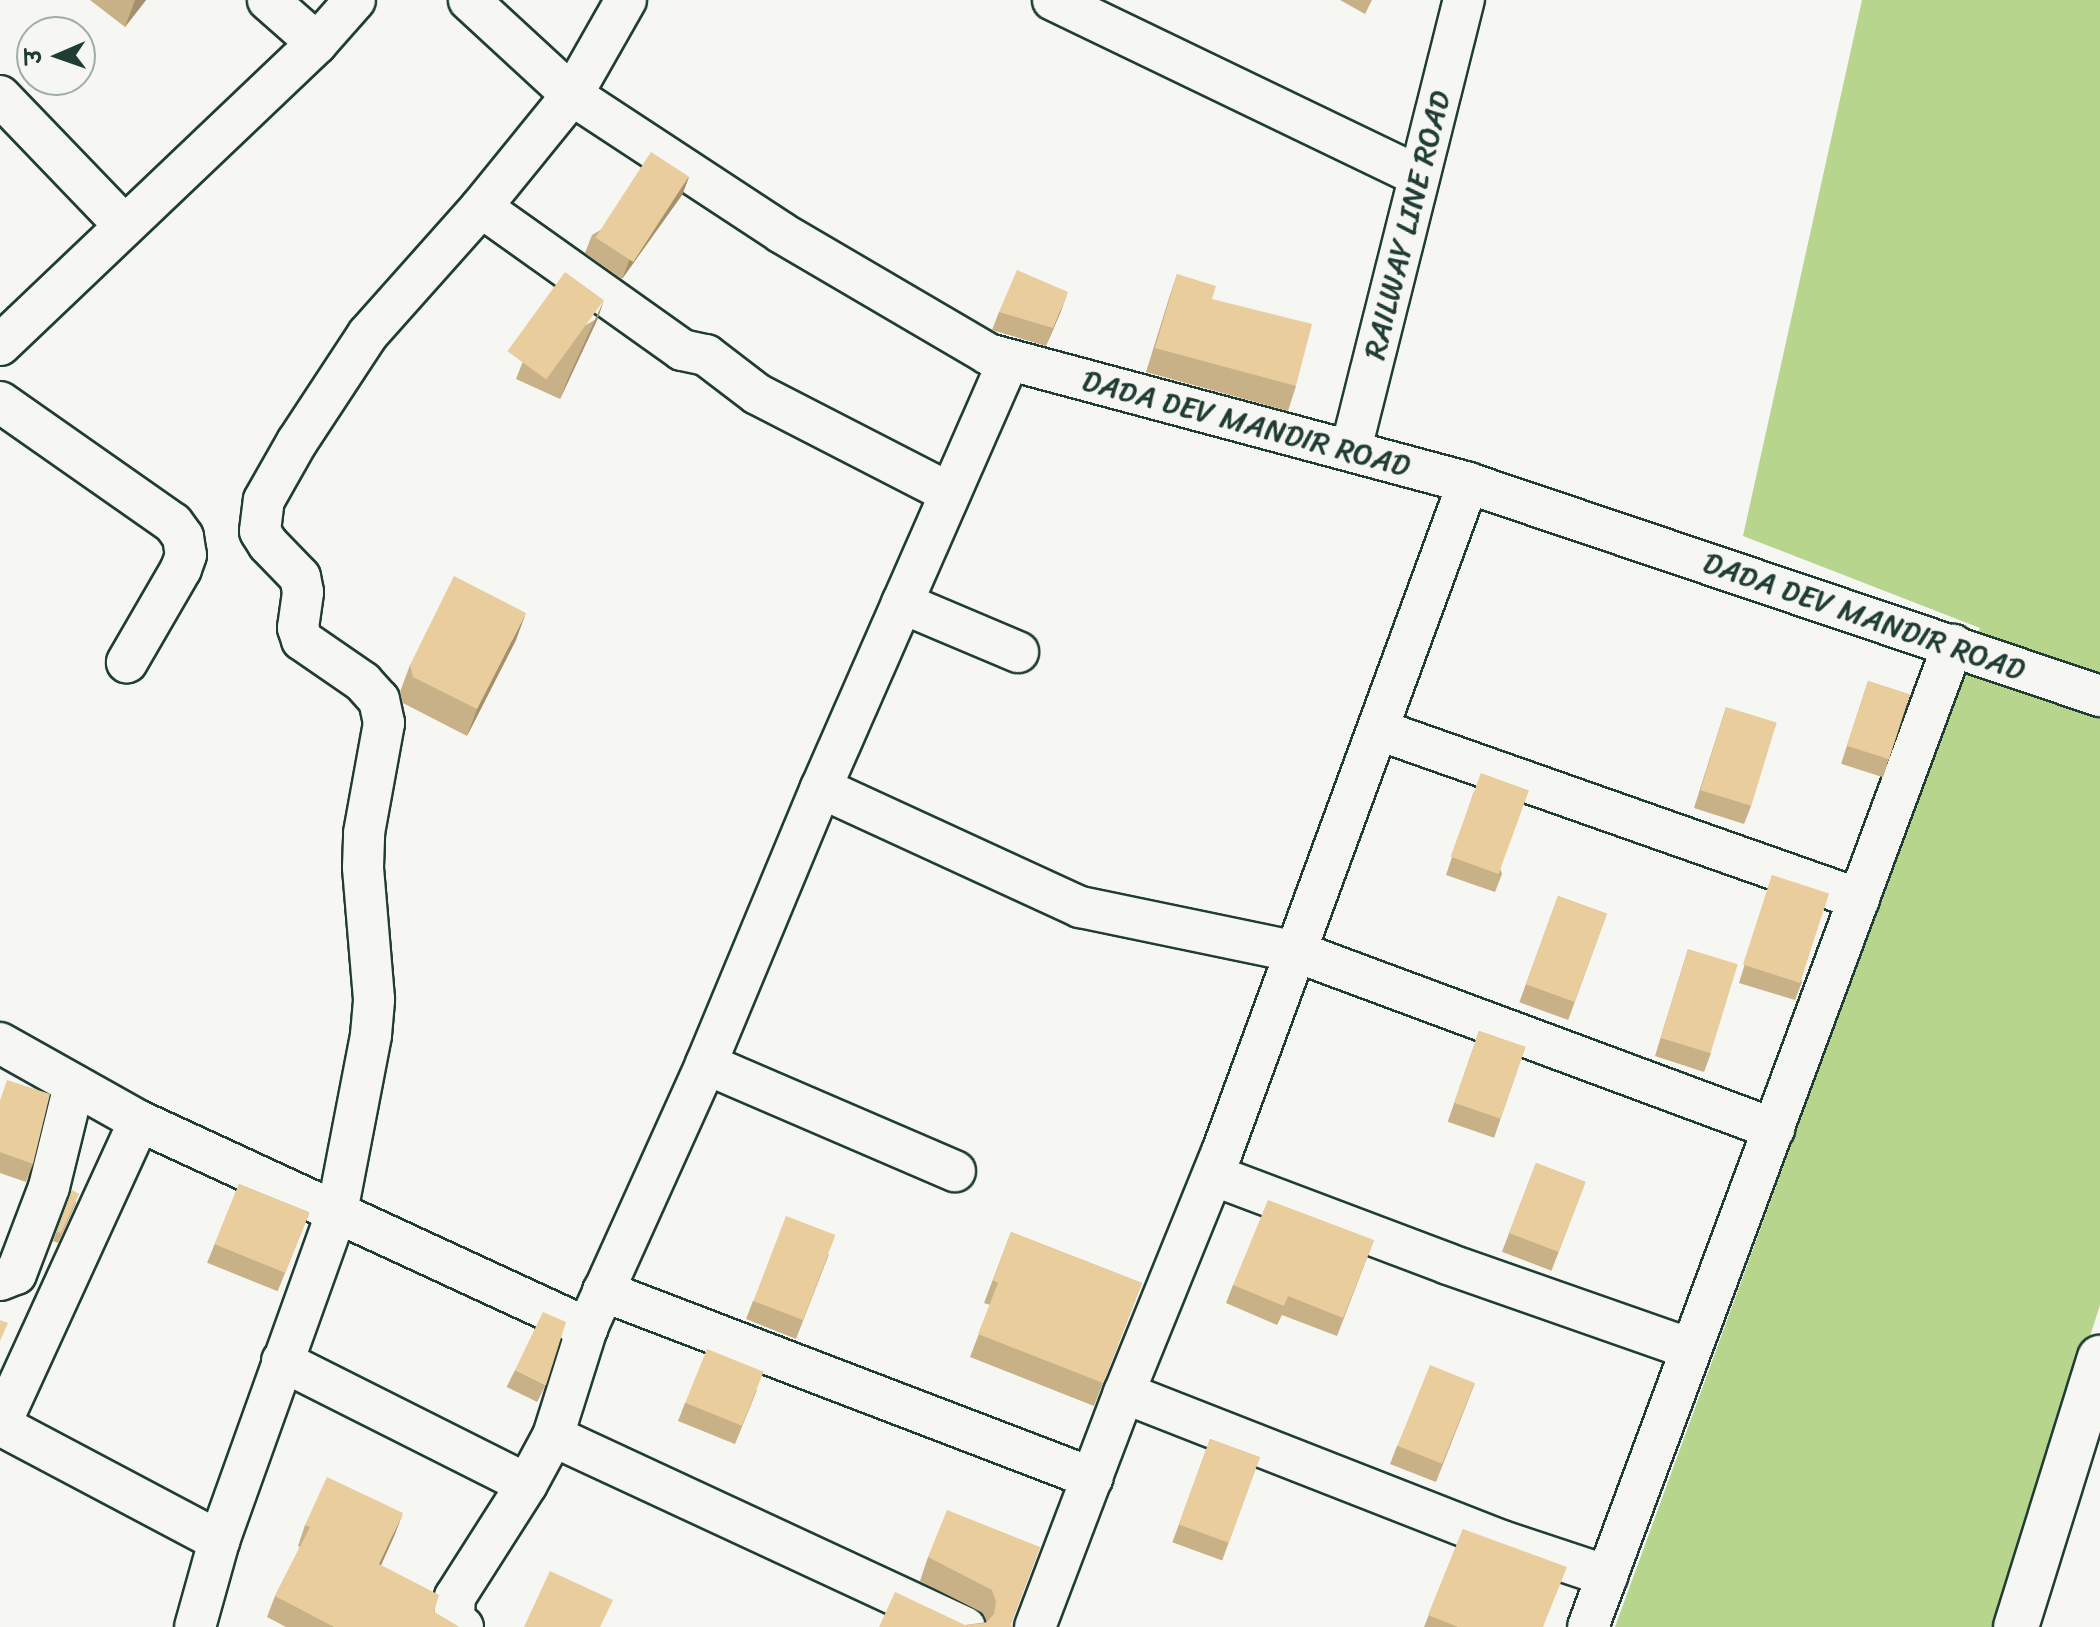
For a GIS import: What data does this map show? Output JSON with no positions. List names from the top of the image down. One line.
{"streets":{"street":["RAILWAY LINE ROAD","DADA DEV MANDIR ROAD"]},"crossings":[["RAILWAY LINE ROAD","DADA DEV MANDIR ROAD"]],"north":"left"}
